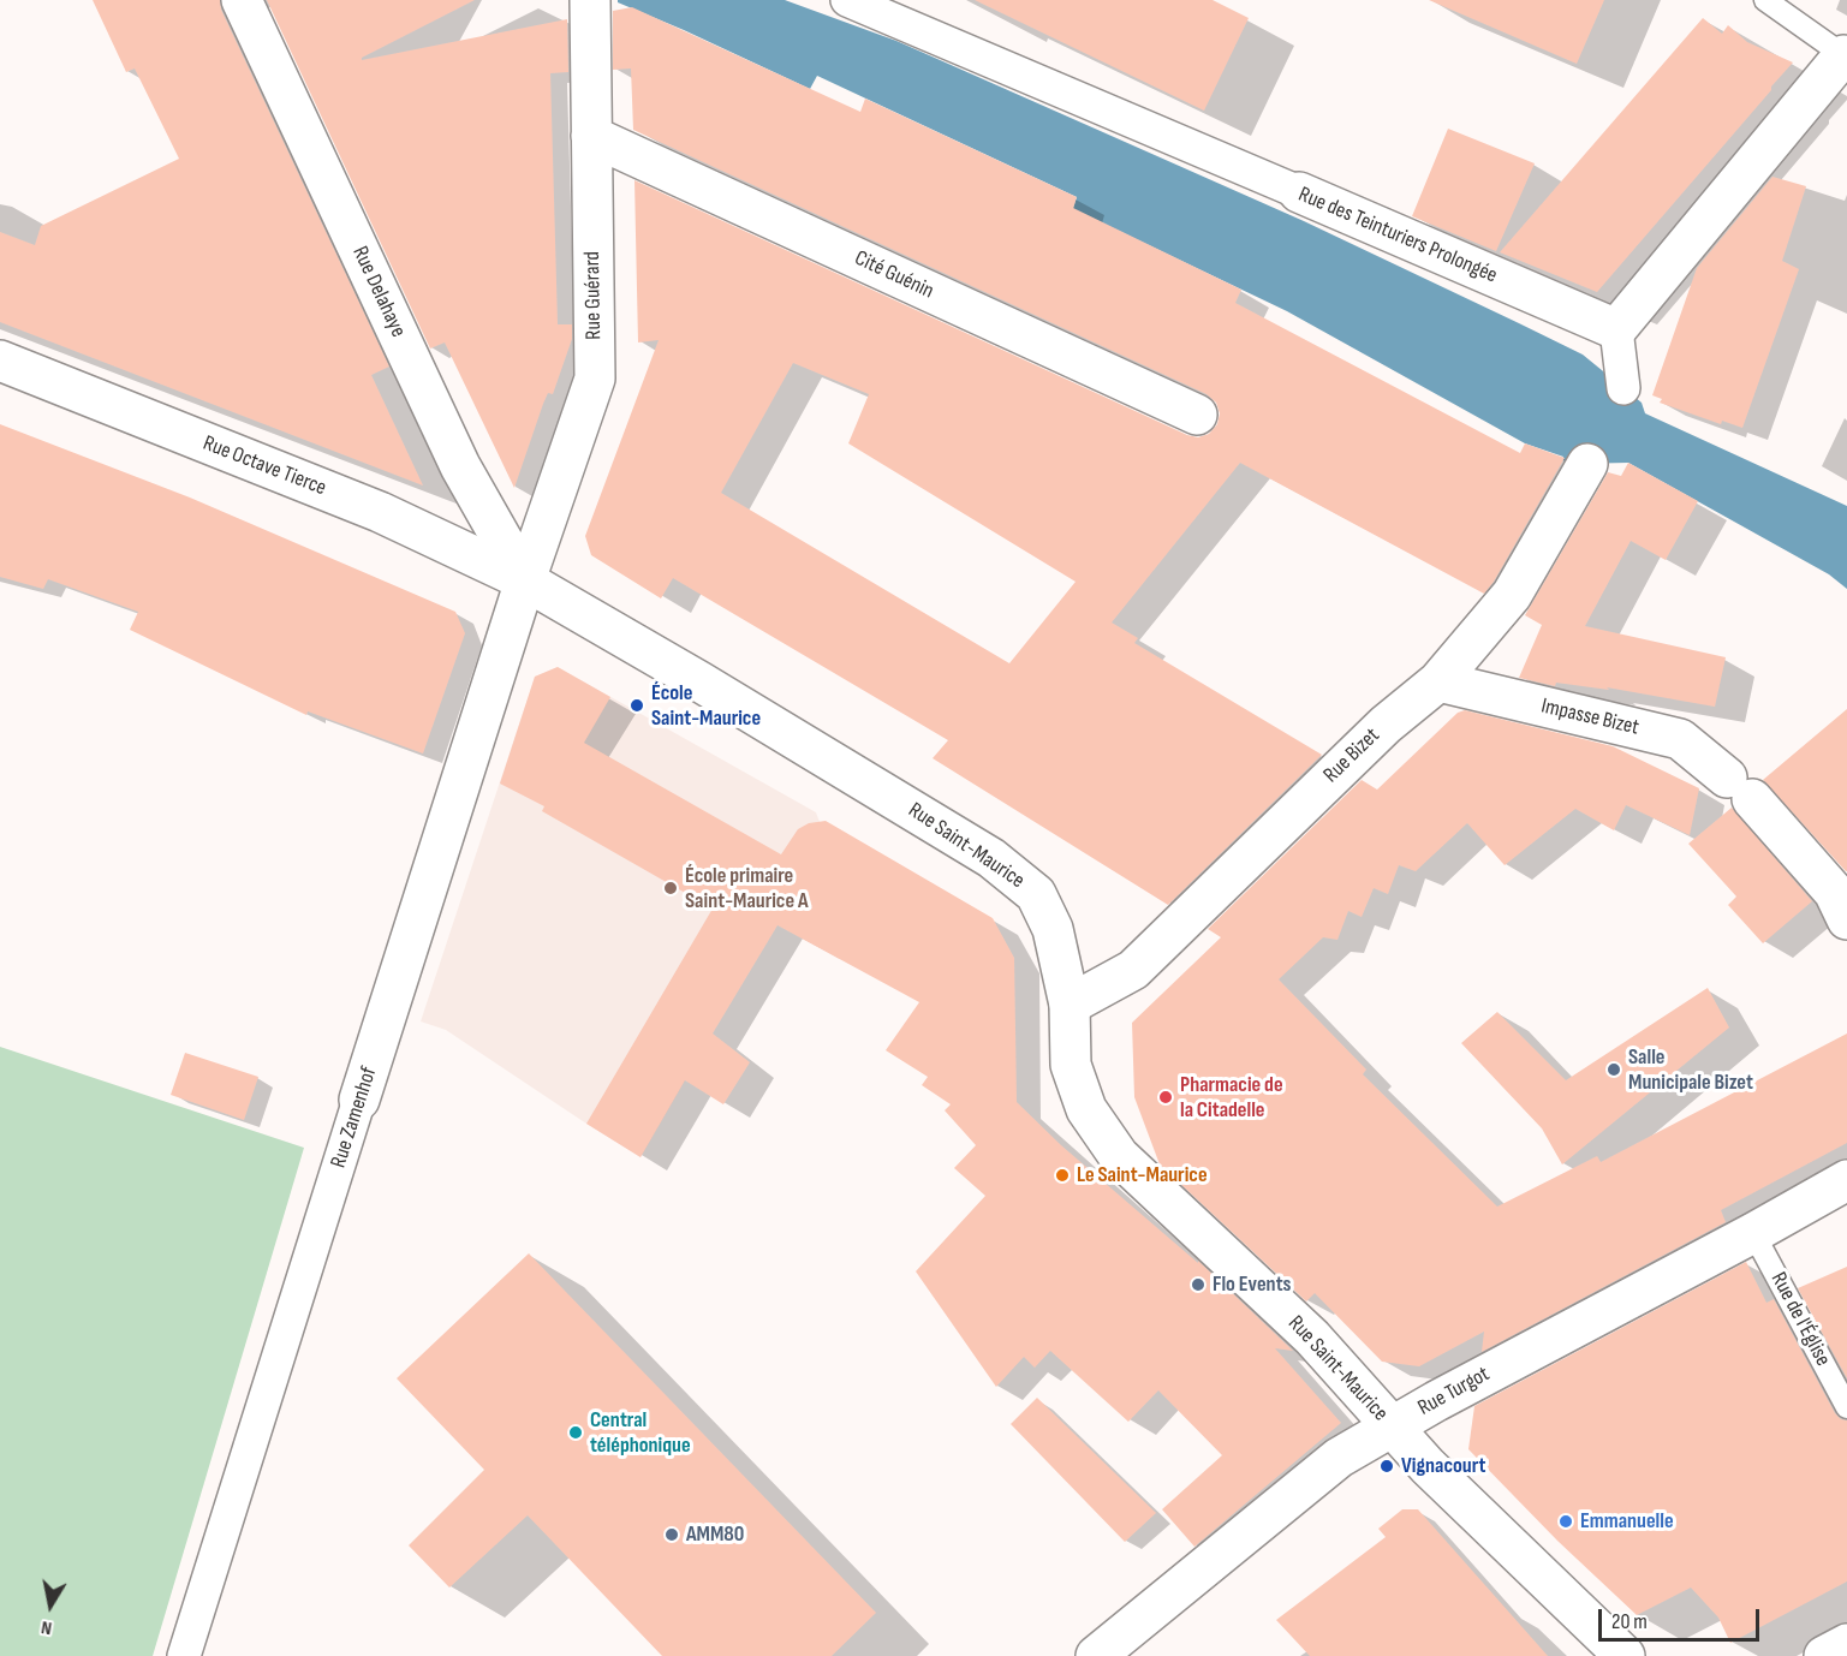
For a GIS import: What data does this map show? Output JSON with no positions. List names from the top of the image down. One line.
{"streets":{"street":["Rue des Teinturiers Prolongée","Cité Guénin","Rue Delahaye","Rue Guérard","Rue Octave Tierce","Impasse Bizet","Rue Bizet","Rue Saint-Maurice","Rue Zamenhof","Rue Turgot"],"lane":["Rue de l'Église"]},"crossings":[["Cité Guénin","Rue Guérard"],["Rue Delahaye","Rue Guérard"],["Rue Delahaye","Rue Octave Tierce"],["Rue Delahaye","Rue Saint-Maurice"],["Rue Delahaye","Rue Zamenhof"],["Rue Guérard","Rue Octave Tierce"],["Rue Guérard","Rue Saint-Maurice"],["Rue Guérard","Rue Zamenhof"],["Rue Octave Tierce","Rue Saint-Maurice"],["Rue Octave Tierce","Rue Zamenhof"],["Impasse Bizet","Rue Bizet"],["Rue Bizet","Rue Saint-Maurice"],["Rue Saint-Maurice","Rue Zamenhof"],["Rue Saint-Maurice","Rue Turgot"],["Rue de l'Église","Rue Turgot"]],"places":["École Saint-Maurice","École primaire Saint-Maurice A","Salle Municipale Bizet","Pharmacie de la Citadelle","Le Saint-Maurice","Flo Events","Central téléphonique","Vignacourt","Emmanuelle","AMM80"],"scale_bar":"20 m","north":"bottom"}
